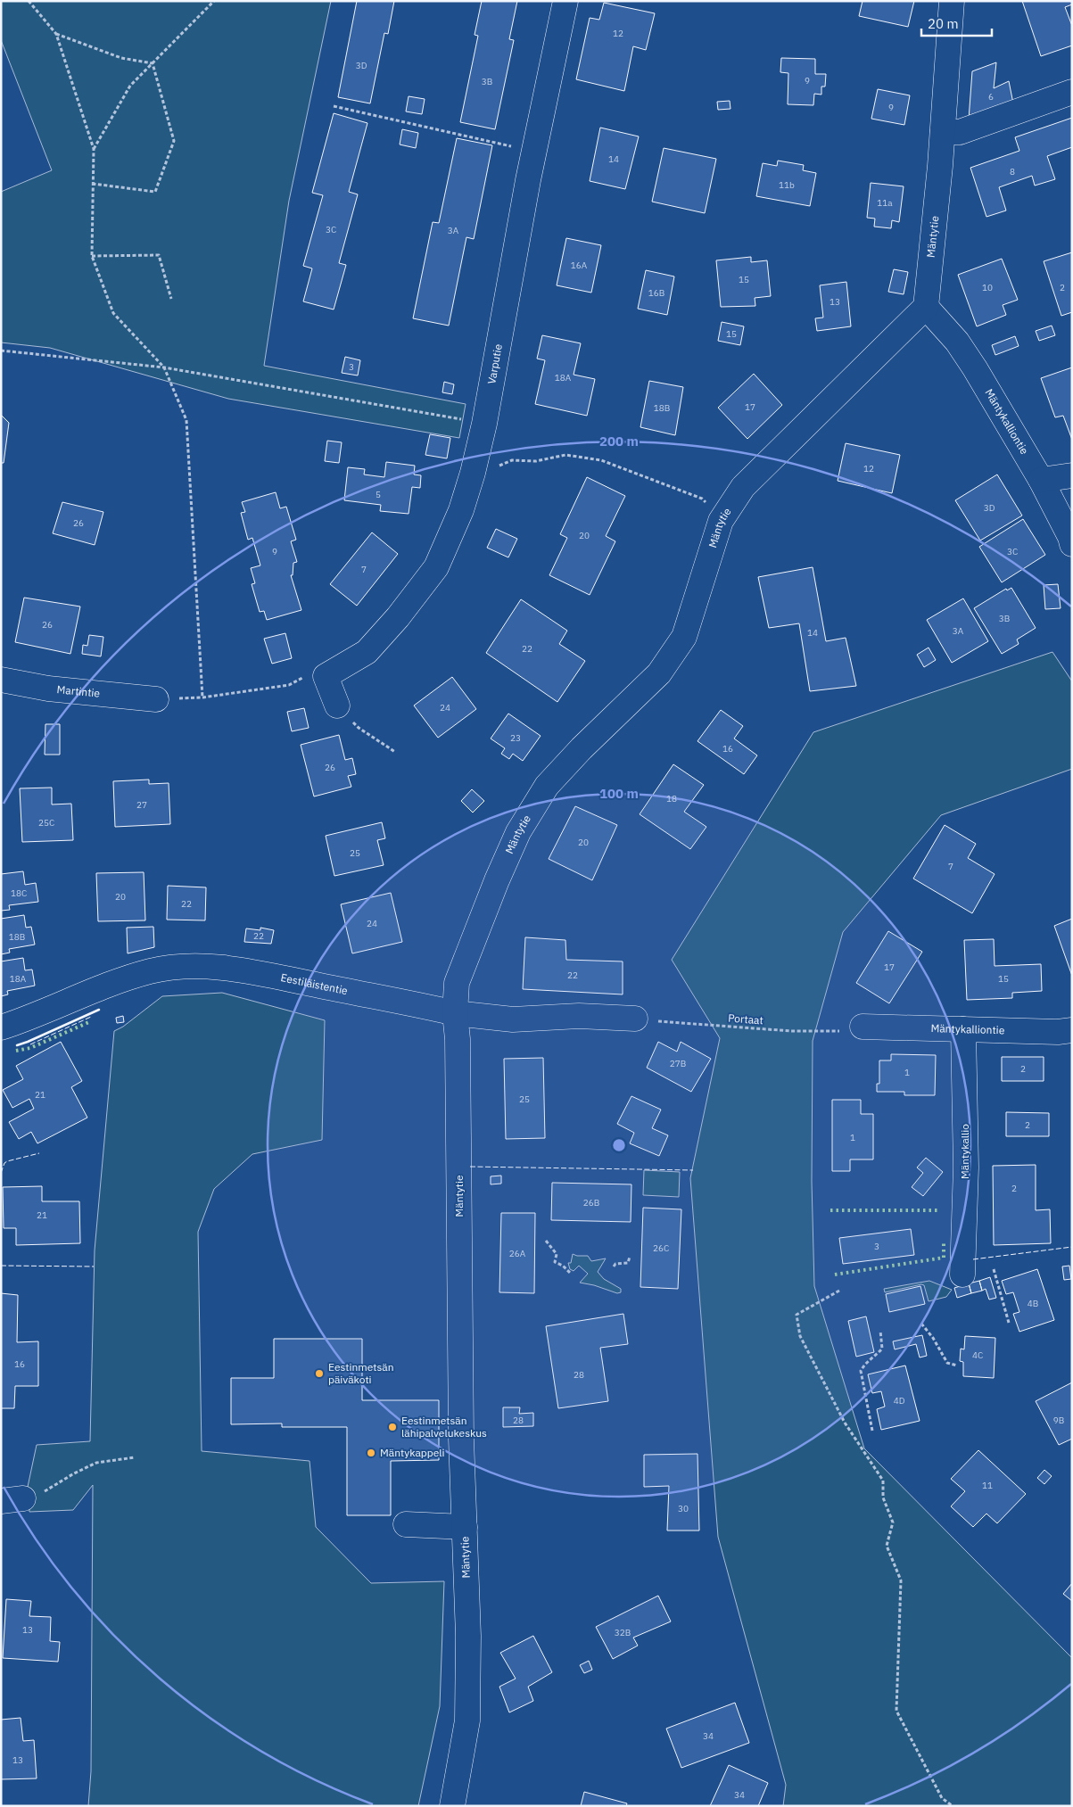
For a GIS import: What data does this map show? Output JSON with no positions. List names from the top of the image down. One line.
{"streets":{"street":["Mäntytie","Varputie","Mäntykalliontie","Martintie","Eestiläistentie","Mäntykallio"],"path":["Portaat"]},"crossings":[["Mäntytie","Mäntykalliontie"],["Mäntytie","Eestiläistentie"],["Mäntykalliontie","Portaat"],["Mäntykalliontie","Mäntykallio"],["Eestiläistentie","Portaat"]],"places":["Eestinmetsän päiväkoti","Eestinmetsän lähipalvelukeskus","Mäntykappeli"],"house_numbers":["12","3D","9","3B","6","9","14","8","11b","11a","3C","3A","16A","15","10","2","16B","13","15","3","18A","17","18B","12","5","3D","26","20","9","3C","7","3B","26","3A","14","22","24","23","16","26","18","27","25C","20","25","7","18C","20","22","24","22","18B","17","22","18A","15","27B","2","1","21","25","2","1","2","26B","21","3","26C","26A","4B","4C","16","28","4D","28","9B","11","30","13","32B","34","13","34"],"scale_bar":"20 m","rings":["200 m","100 m"]}
